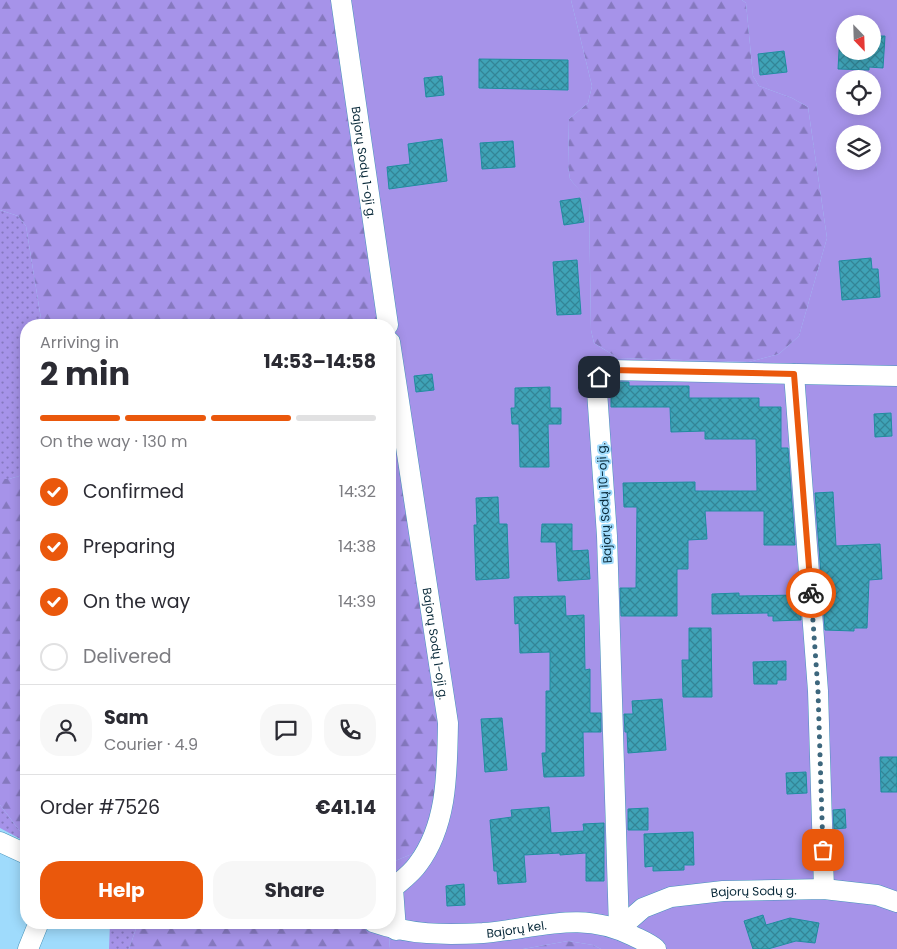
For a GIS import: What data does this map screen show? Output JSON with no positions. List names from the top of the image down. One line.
{"streets":{"street":["Bajorų Sodų 1-oji g.","Bajorų Sodų 10-oji g.","Bajorų Sodų g.","Bajorų kel."]},"crossings":[["Bajorų Sodų 10-oji g.","Bajorų Sodų g."],["Bajorų Sodų 10-oji g.","Bajorų kel."],["Bajorų Sodų g.","Bajorų kel."]],"north":"bottom right","page":{"heading":["2 min","Arriving in","14:53–14:58"],"panel":["Sam","Courier · 4.9","Order #7526","€41.14"],"bar":"On the way · 130 m","list":[["Confirmed","14:32"],["Preparing","14:38"],["On the way","14:39"],"Delivered"],"buttons":["Help","Share"]}}
